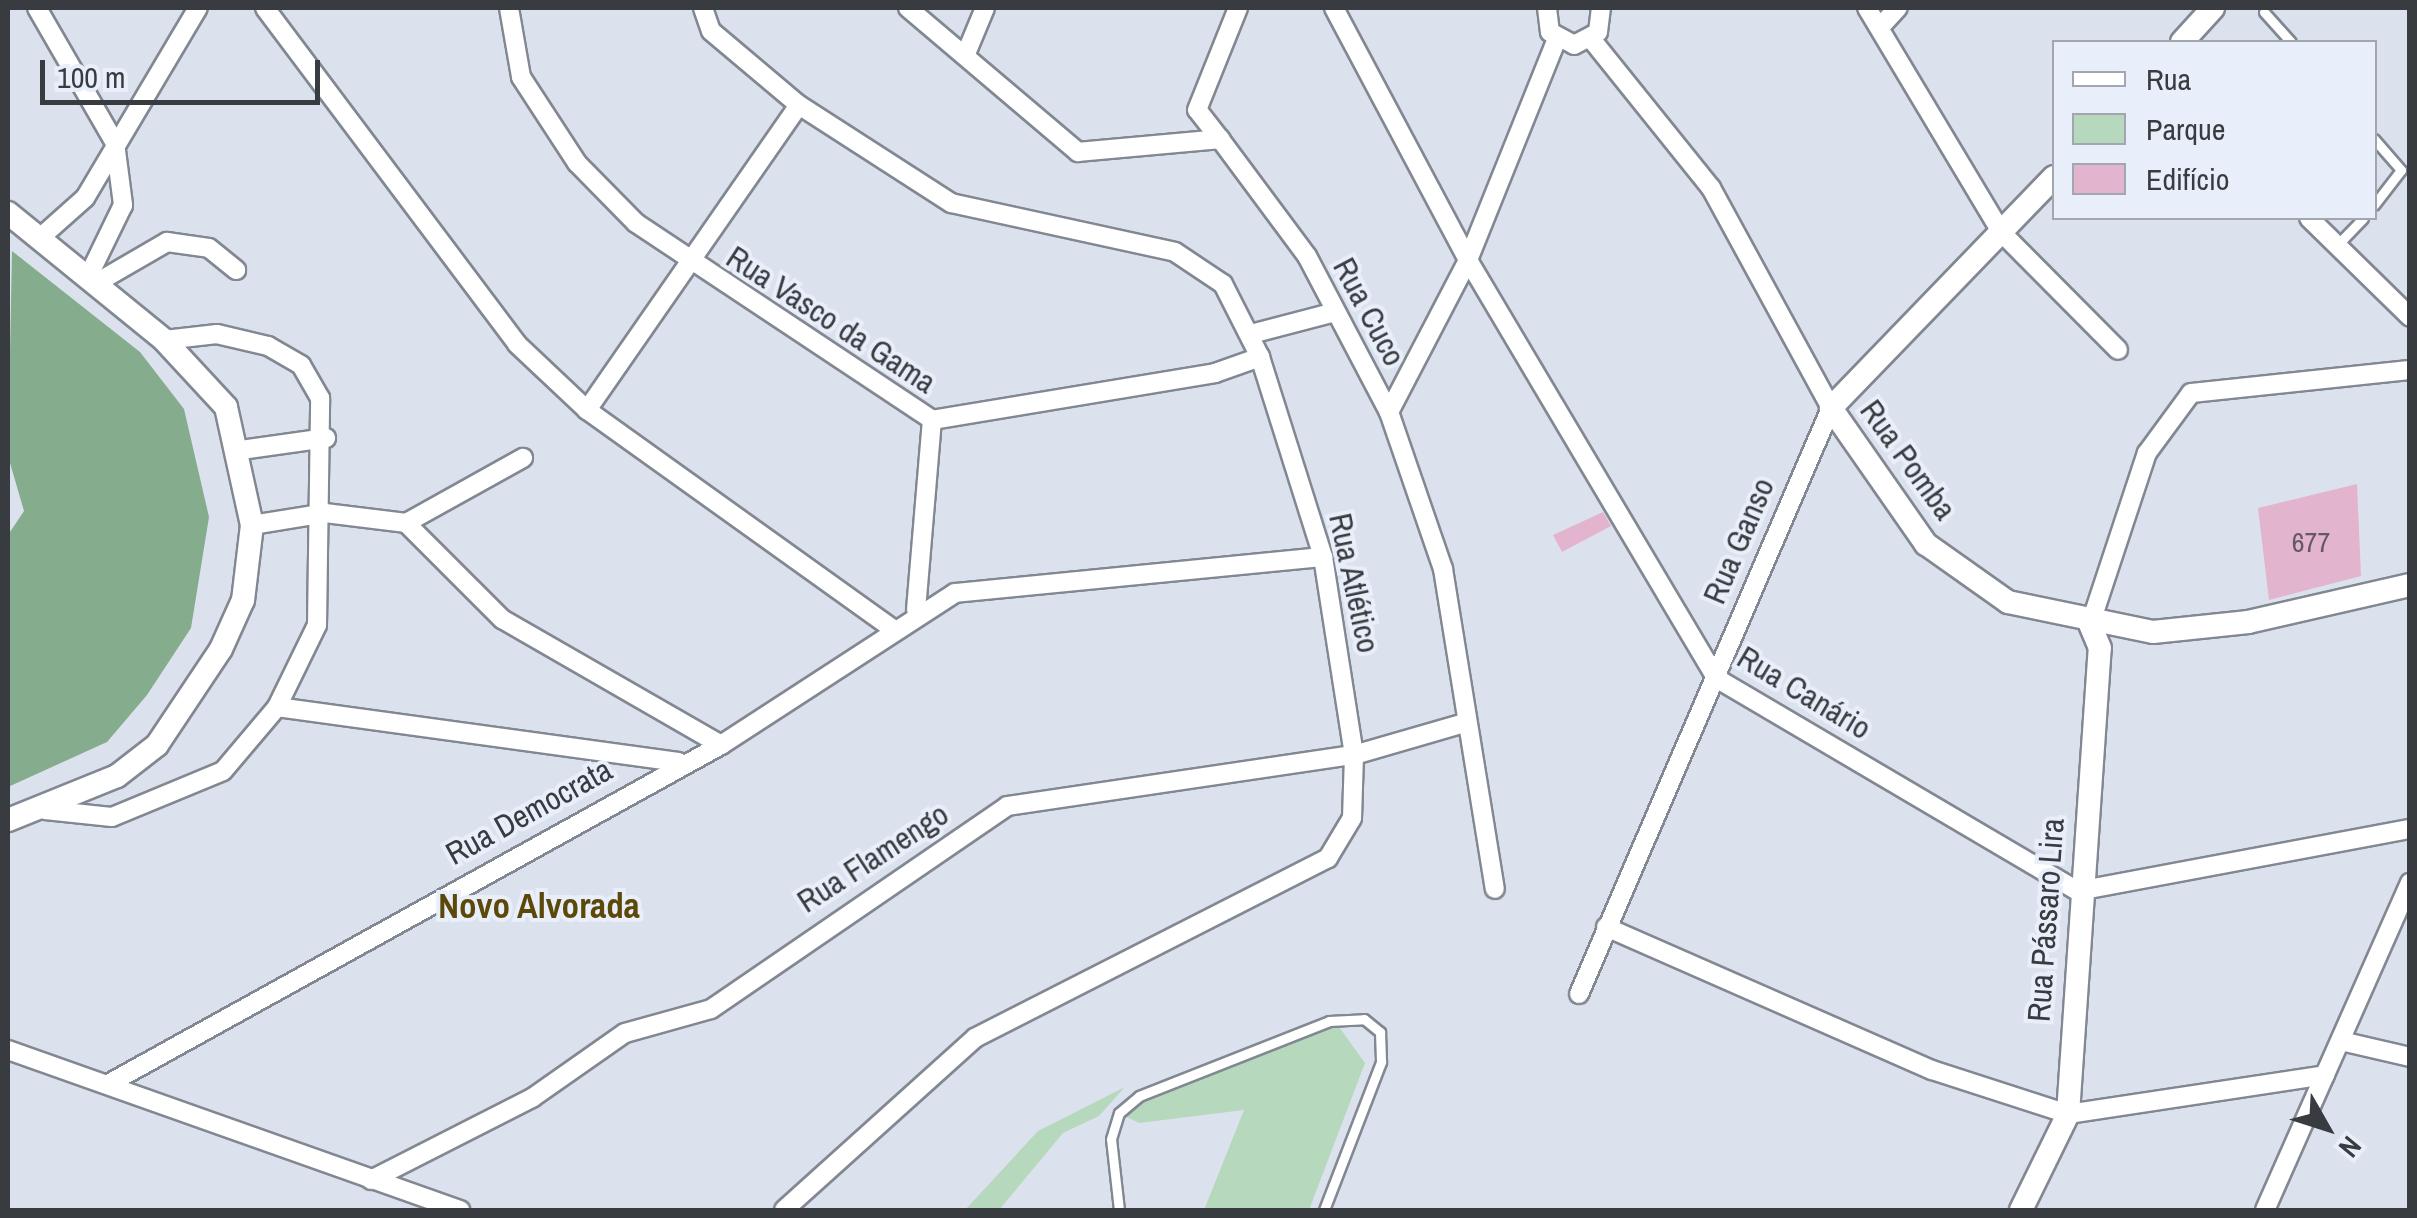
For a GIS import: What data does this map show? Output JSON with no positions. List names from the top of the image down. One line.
{"streets":{"street":["Rua Cuco","Rua Vasco da Gama","Rua Pomba","Rua Ganso","Rua Atlético","Rua Canário","Rua Democrata","Rua Flamengo","Rua Pássaro Lira"]},"crossings":[["Rua Cuco","Rua Flamengo"],["Rua Vasco da Gama","Rua Atlético"],["Rua Pomba","Rua Ganso"],["Rua Pomba","Rua Pássaro Lira"],["Rua Ganso","Rua Canário"],["Rua Atlético","Rua Flamengo"],["Rua Canário","Rua Pássaro Lira"]],"districts":["Novo Alvorada"],"house_numbers":["677"],"legend":["Rua","Parque","Edifício"],"scale_bar":"100 m","north":"bottom right"}
